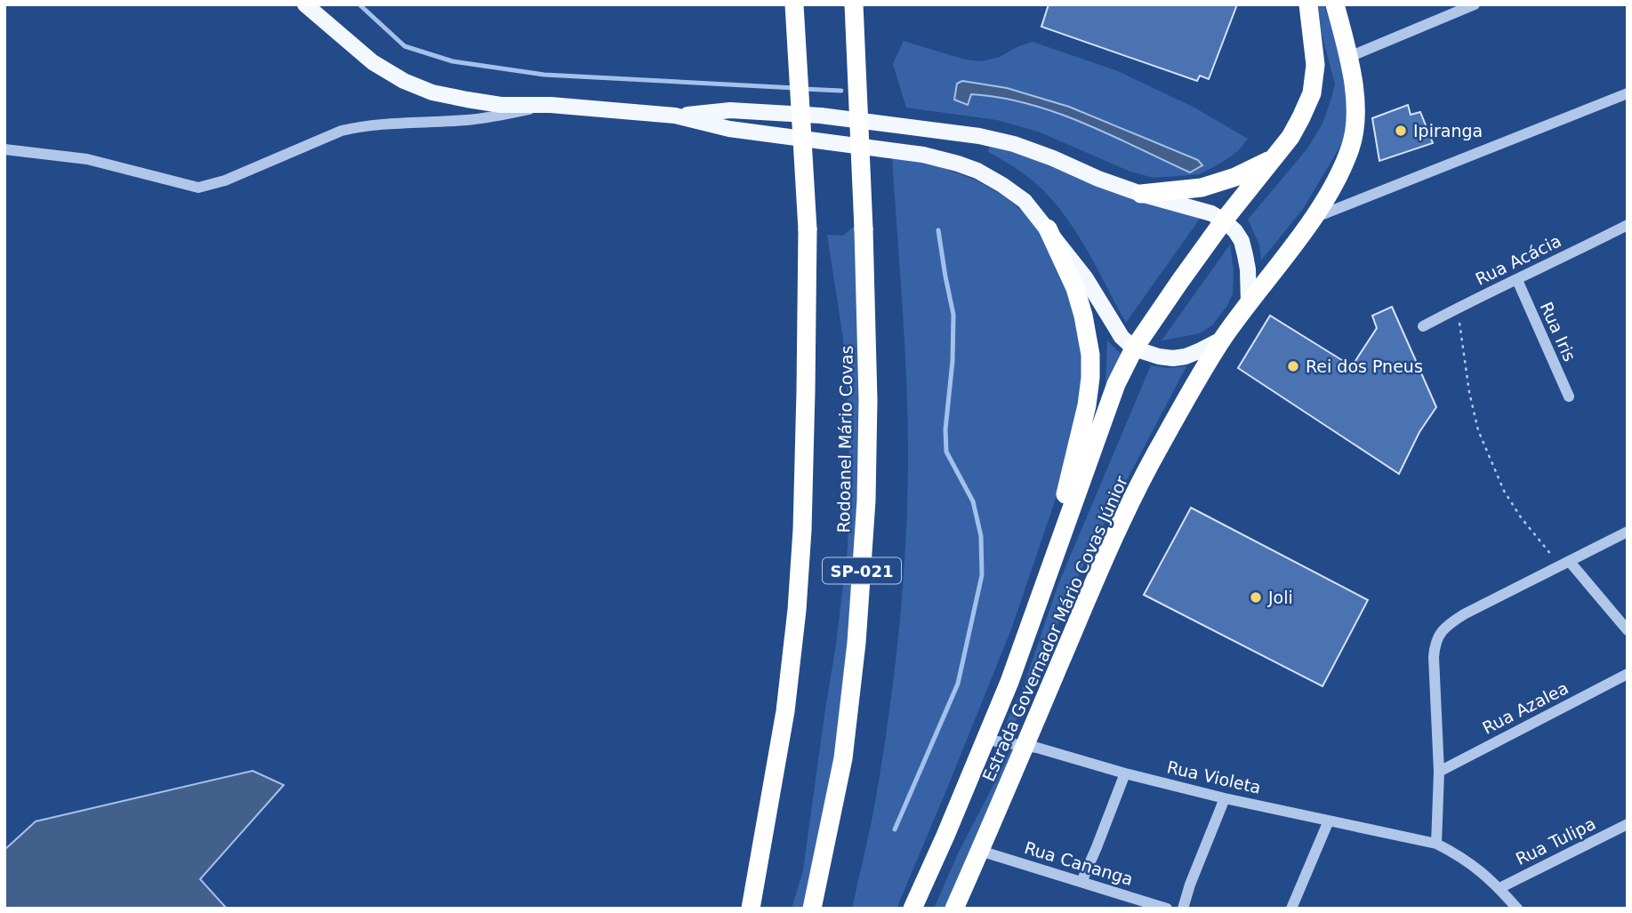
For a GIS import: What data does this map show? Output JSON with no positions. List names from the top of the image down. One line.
{"streets":{"highway":["Rodoanel Mário Covas","SP-021","Estrada Governador Mário Covas Júnior"],"street":["Rua Acácia","Rua Iris","Rua Azalea","Rua Violeta","Rua Tulipa","Rua Cananga"]},"crossings":[["Rua Acácia","Rua Iris"],["Estrada Governador Mário Covas Júnior","Rua Violeta"],["Estrada Governador Mário Covas Júnior","Rua Cananga"],["Rua Violeta","Rua Tulipa"]],"places":["Ipiranga","Rei dos Pneus","Joli"]}
